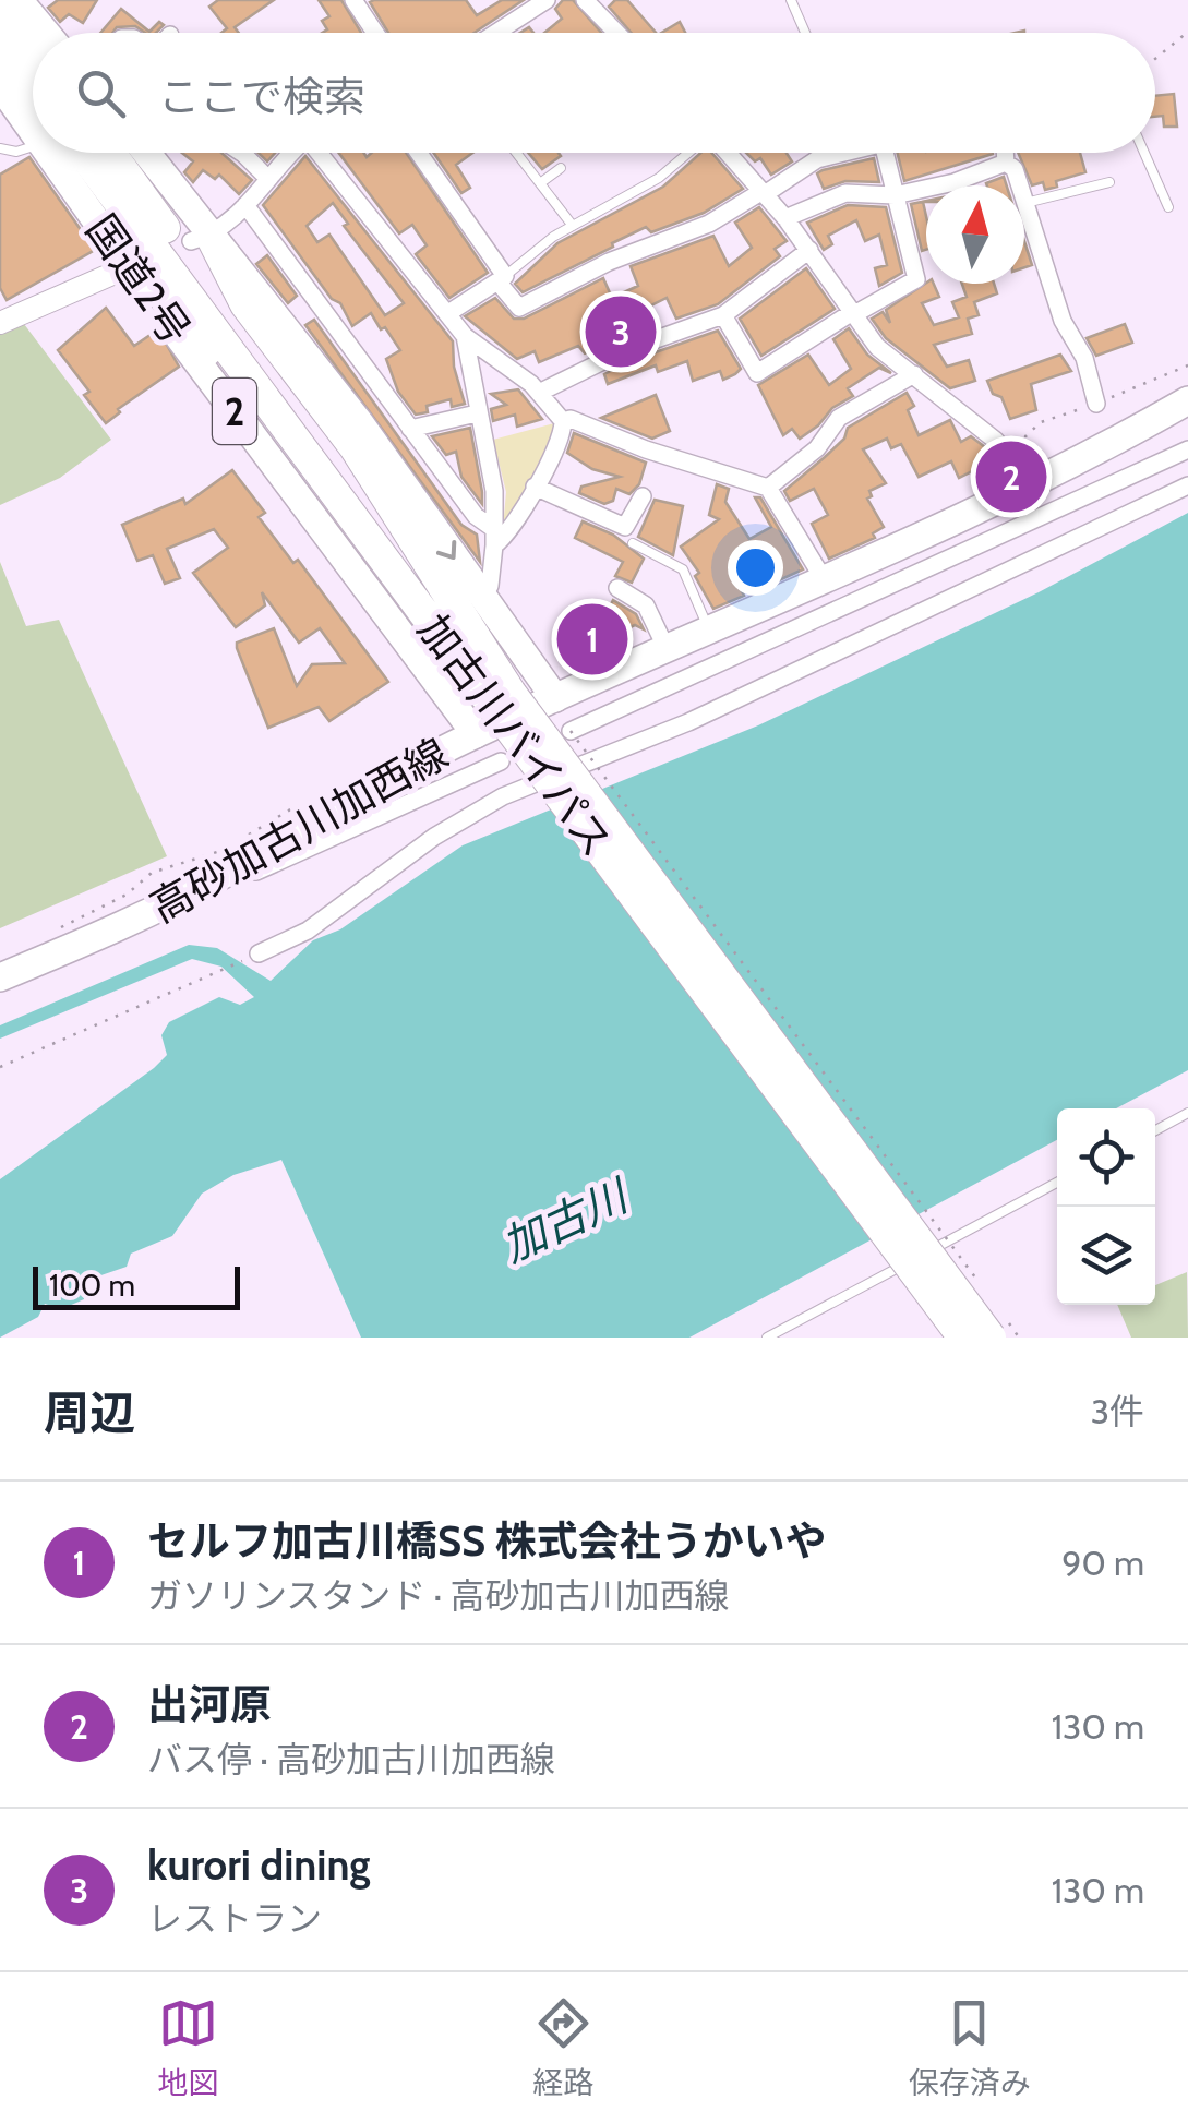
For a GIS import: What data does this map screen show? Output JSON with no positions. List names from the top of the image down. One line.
{"streets":{"highway":["2","加古川バイパス"],"main road":["国道2号","高砂加古川加西線"]},"crossings":[["国道2号","高砂加古川加西線"]],"water":["加古川"],"scale_bar":"100 m","north":"top","page":{"search":"ここで検索","pins":["3","2","1"],"scale":"100 m","heading":["周辺","3件"],"list":[{"mark":"1","name":"セルフ加古川橋SS 株式会社うかいや","note":"ガソリンスタンド · 高砂加古川加西線","value":"90 m"},{"mark":"2","name":"出河原","note":"バス停 · 高砂加古川加西線","value":"130 m"},{"mark":"3","name":"kurori dining","note":"レストラン","value":"130 m"}],"nav":["地図","経路","保存済み"]}}
